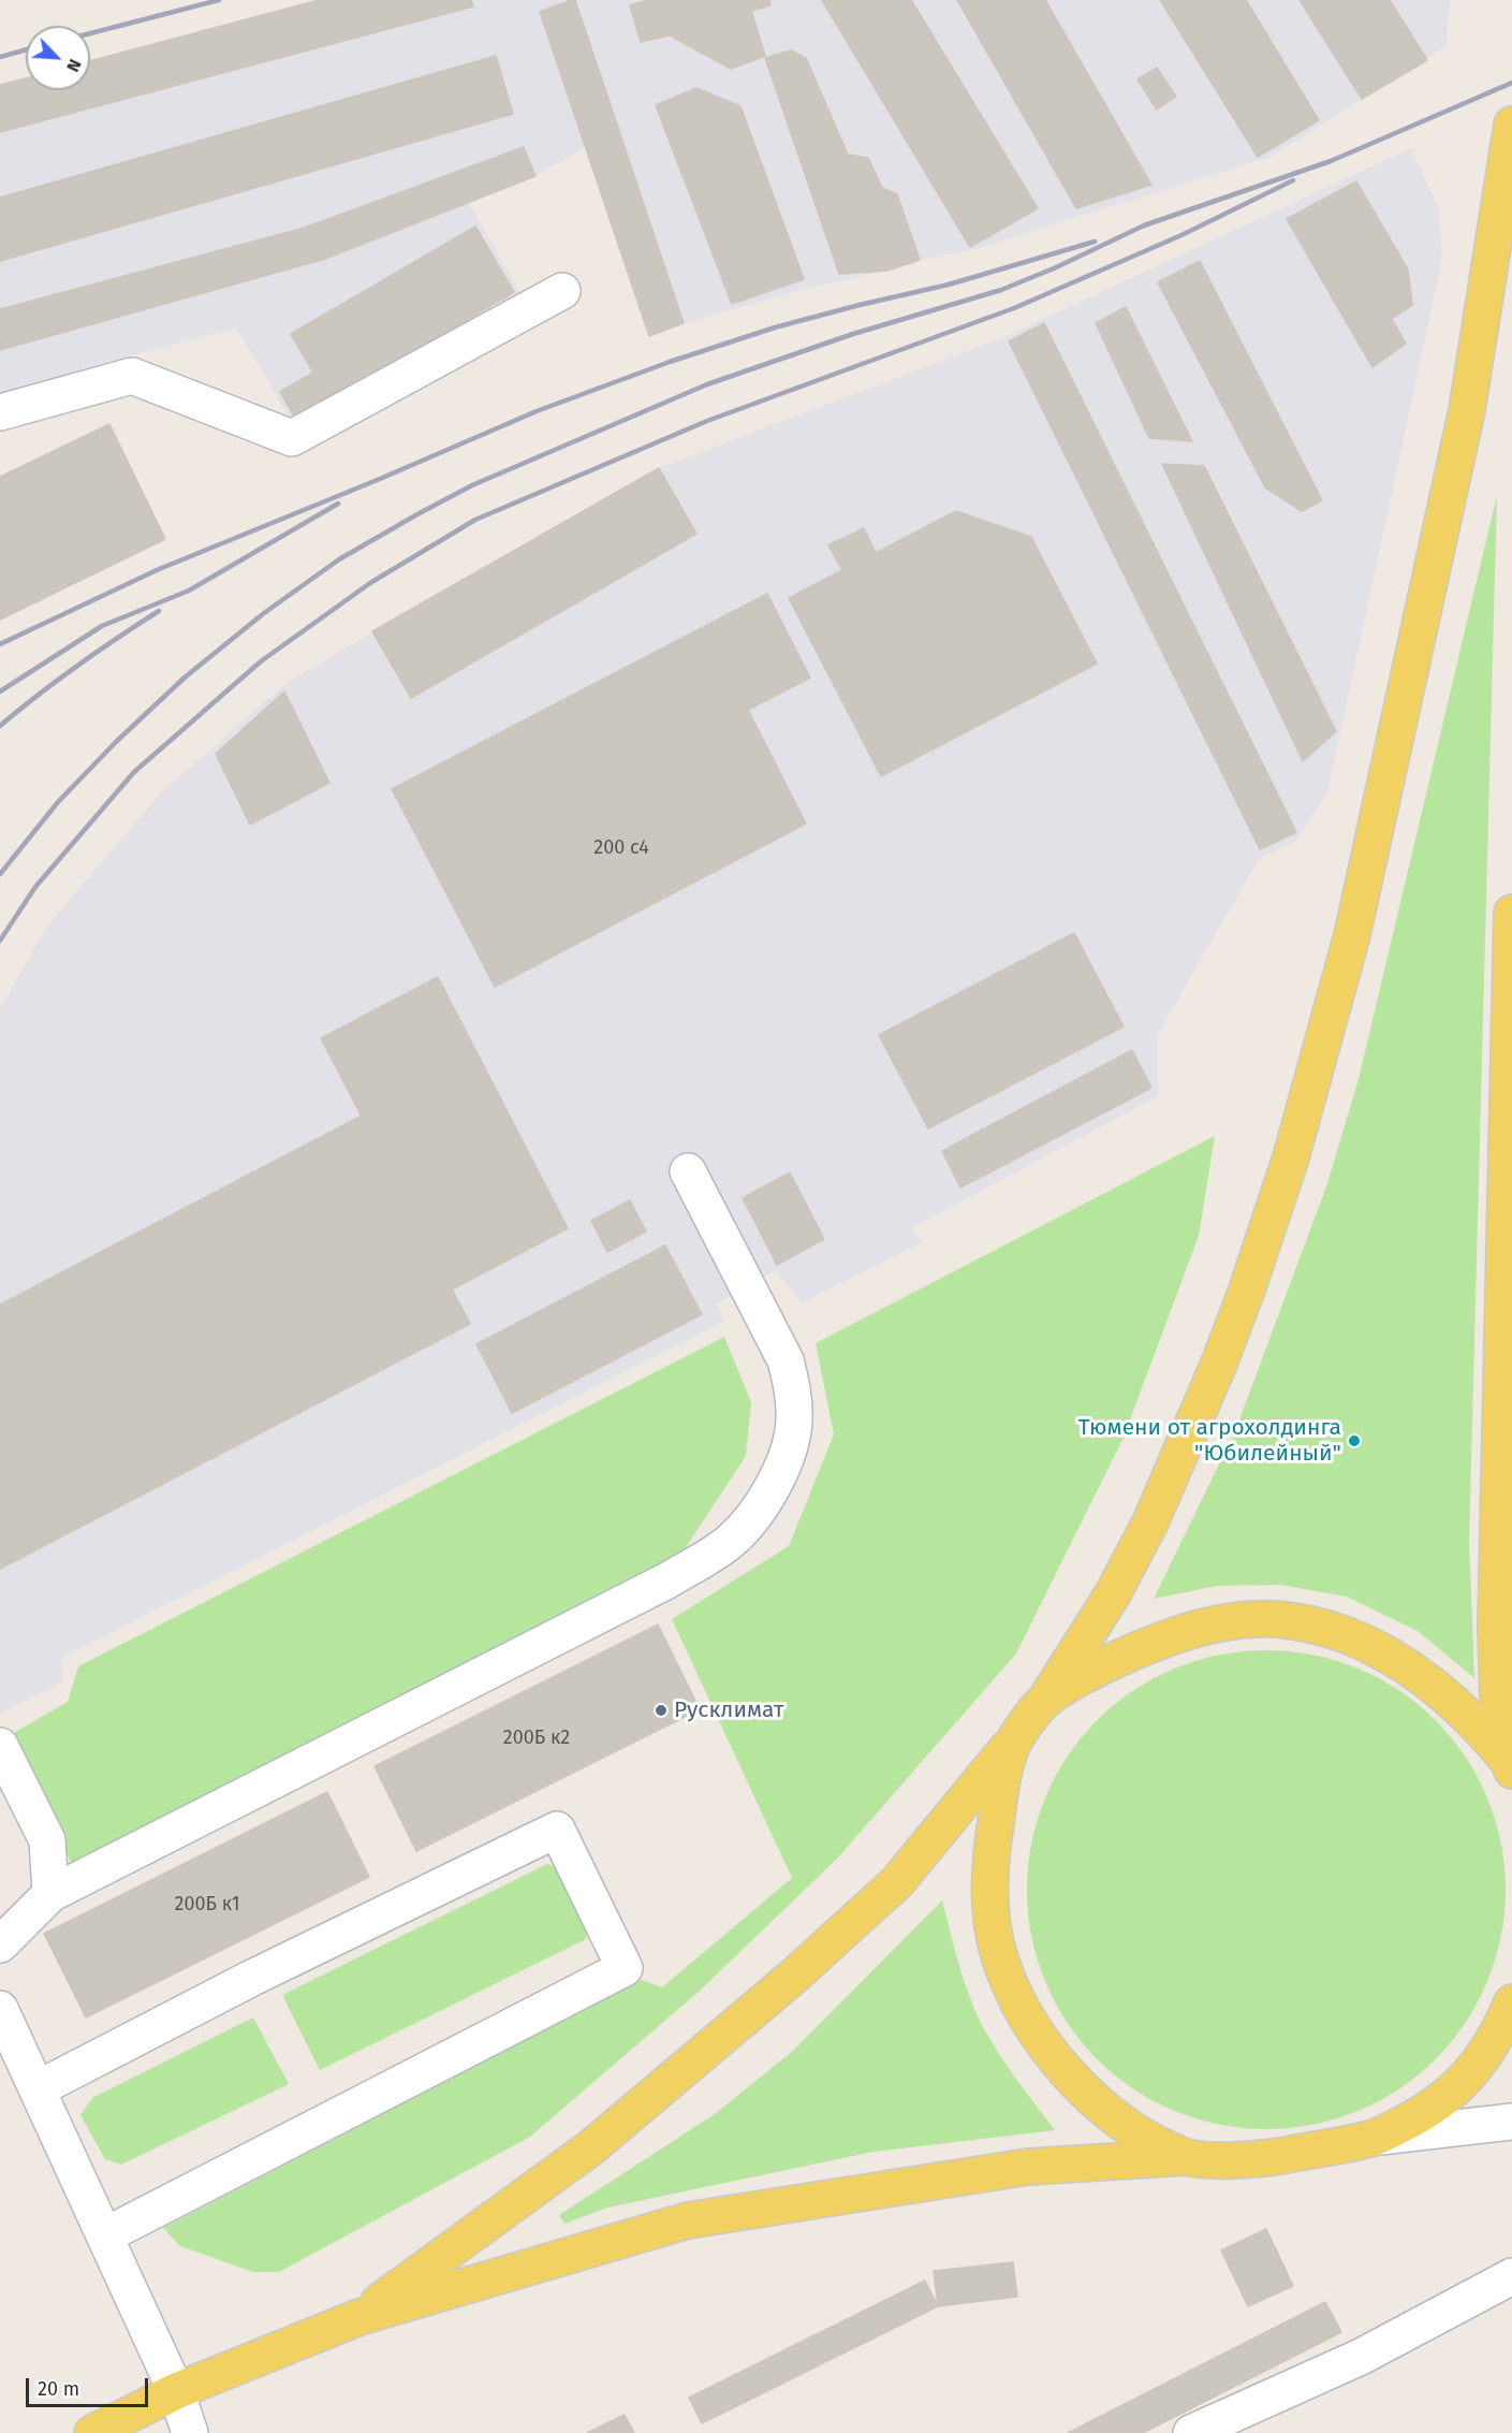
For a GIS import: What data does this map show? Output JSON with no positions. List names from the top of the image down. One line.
{"places":["Тюмени от агрохолдинга \"Юбилейный\"","Русклимат"],"house_numbers":["200 с4","200Б к2","200Б к1"],"scale_bar":"20 m","north":"bottom right"}
